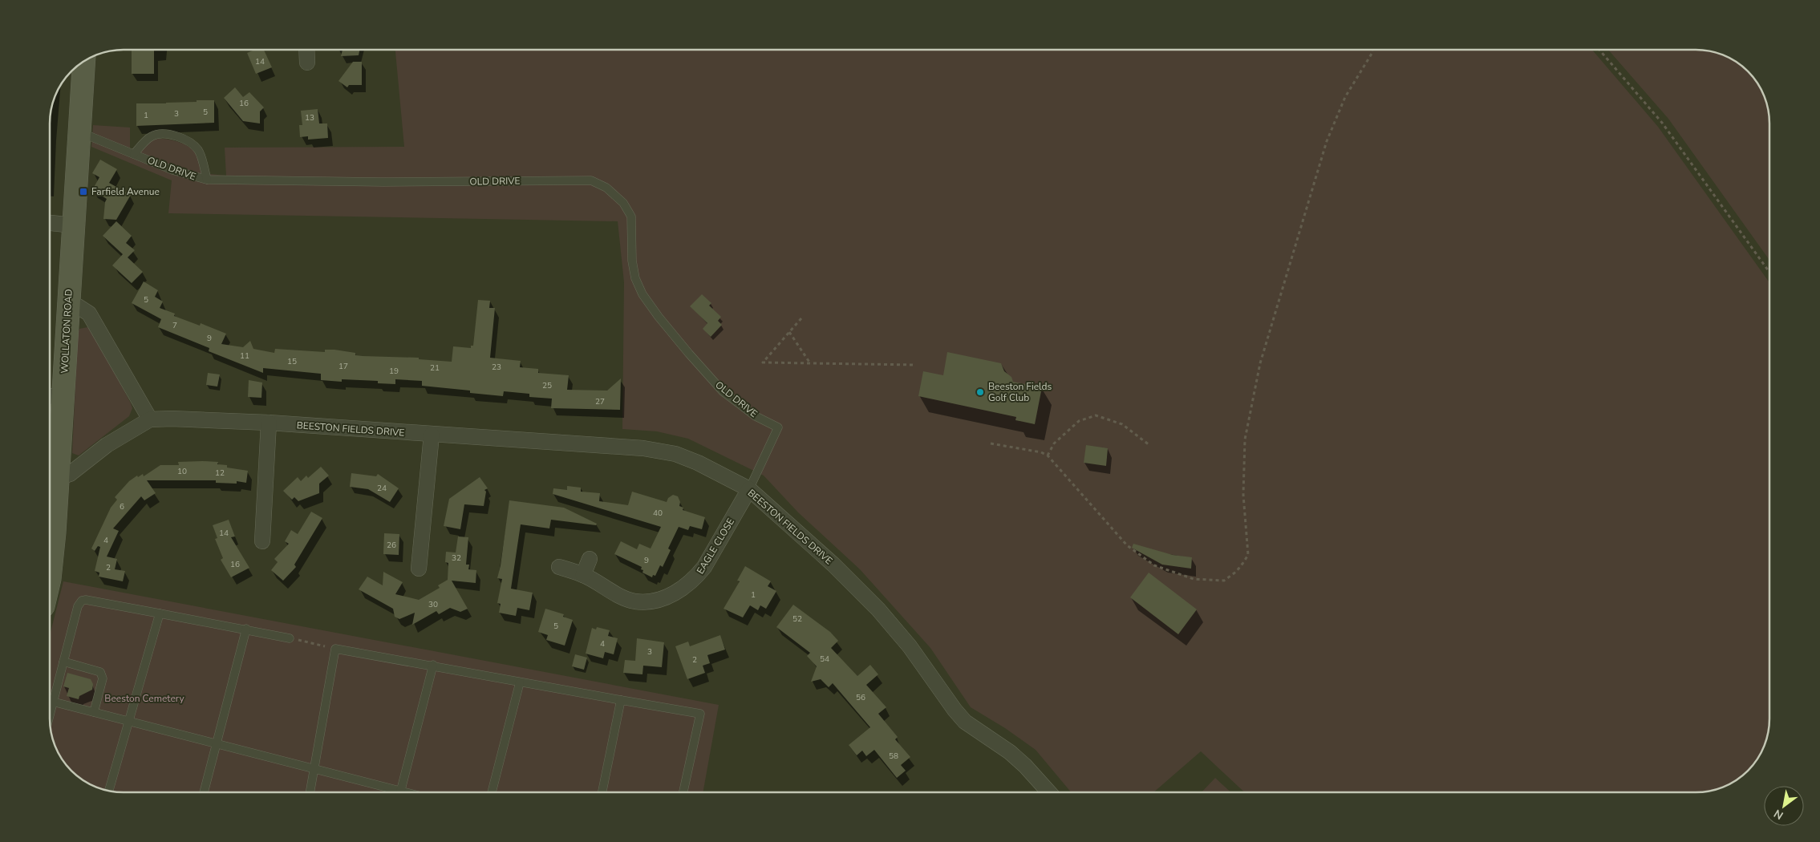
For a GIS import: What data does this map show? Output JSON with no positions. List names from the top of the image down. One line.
{"streets":{"main road":["WOLLATON ROAD"],"street":["BEESTON FIELDS DRIVE","EAGLE CLOSE"],"lane":["OLD DRIVE"]},"crossings":[["OLD DRIVE","WOLLATON ROAD"],["OLD DRIVE","BEESTON FIELDS DRIVE"],["OLD DRIVE","EAGLE CLOSE"],["WOLLATON ROAD","BEESTON FIELDS DRIVE"],["BEESTON FIELDS DRIVE","EAGLE CLOSE"]],"parks":["Beeston Cemetery"],"places":{"transit":["Farfield Avenue"],"other":["Beeston Fields Golf Club"]},"house_numbers":["14","16","5","3","1","13","5","7","9","11","15","17","23","21","19","25","27","10","12","24","6","40","14","4","26","32","9","16","2","1","30","52","5","4","3","54","2","56","58"],"north":"bottom left"}
